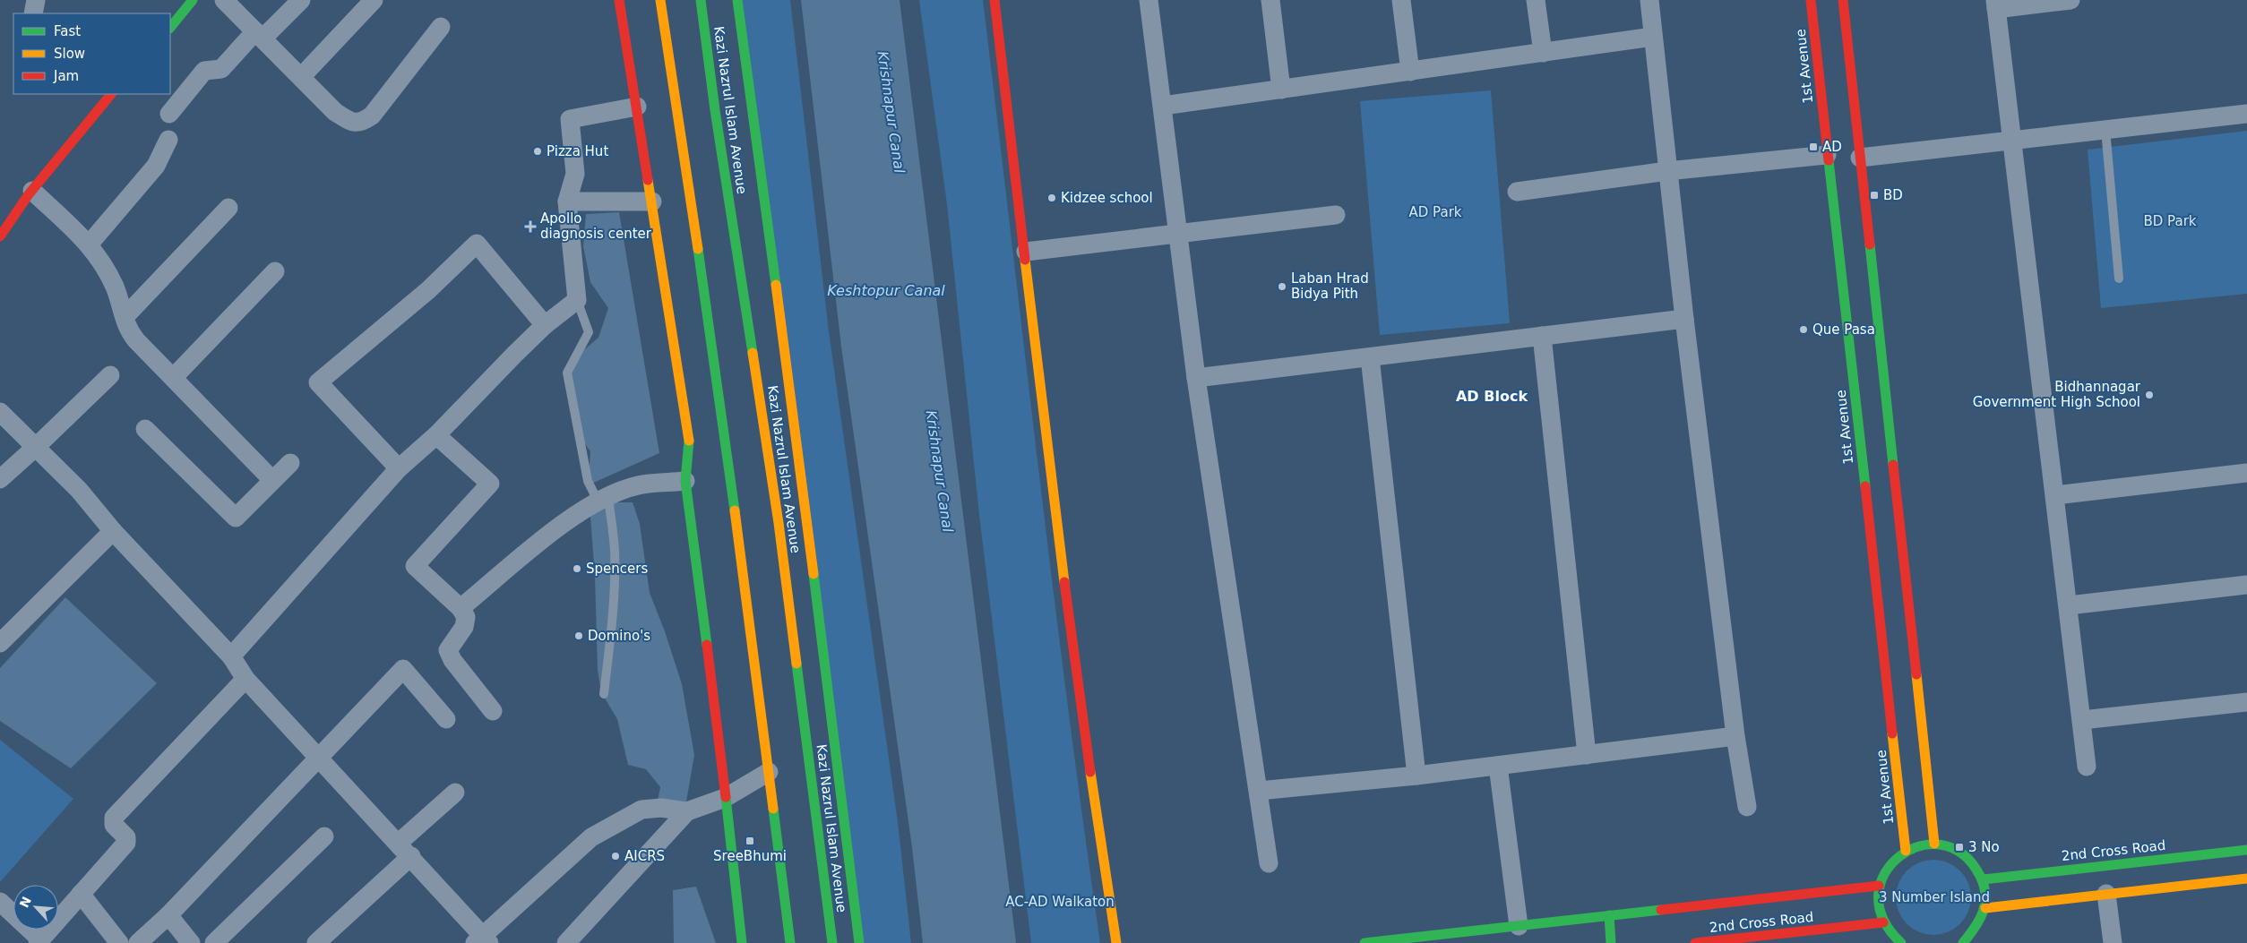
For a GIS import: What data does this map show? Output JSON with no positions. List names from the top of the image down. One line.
{"streets":{"street":["1st Avenue","Kazi Nazrul Islam Avenue","2nd Cross Road"]},"districts":["AD Block"],"water":["Krishnapur Canal","Keshtopur Canal"],"parks":["AD Park","BD Park","3 Number Island","AC-AD Walkaton"],"places":{"transit":["AD","BD","SreeBhumi","3 No"],"other":["Pizza Hut","Kidzee school","Laban Hrad Bidya Pith","Que Pasa","Bidhannagar Government High School","Spencers","Domino's","AICRS"],"health":["Apollo diagnosis center"]},"legend":["Fast","Slow","Jam"],"north":"top left"}
